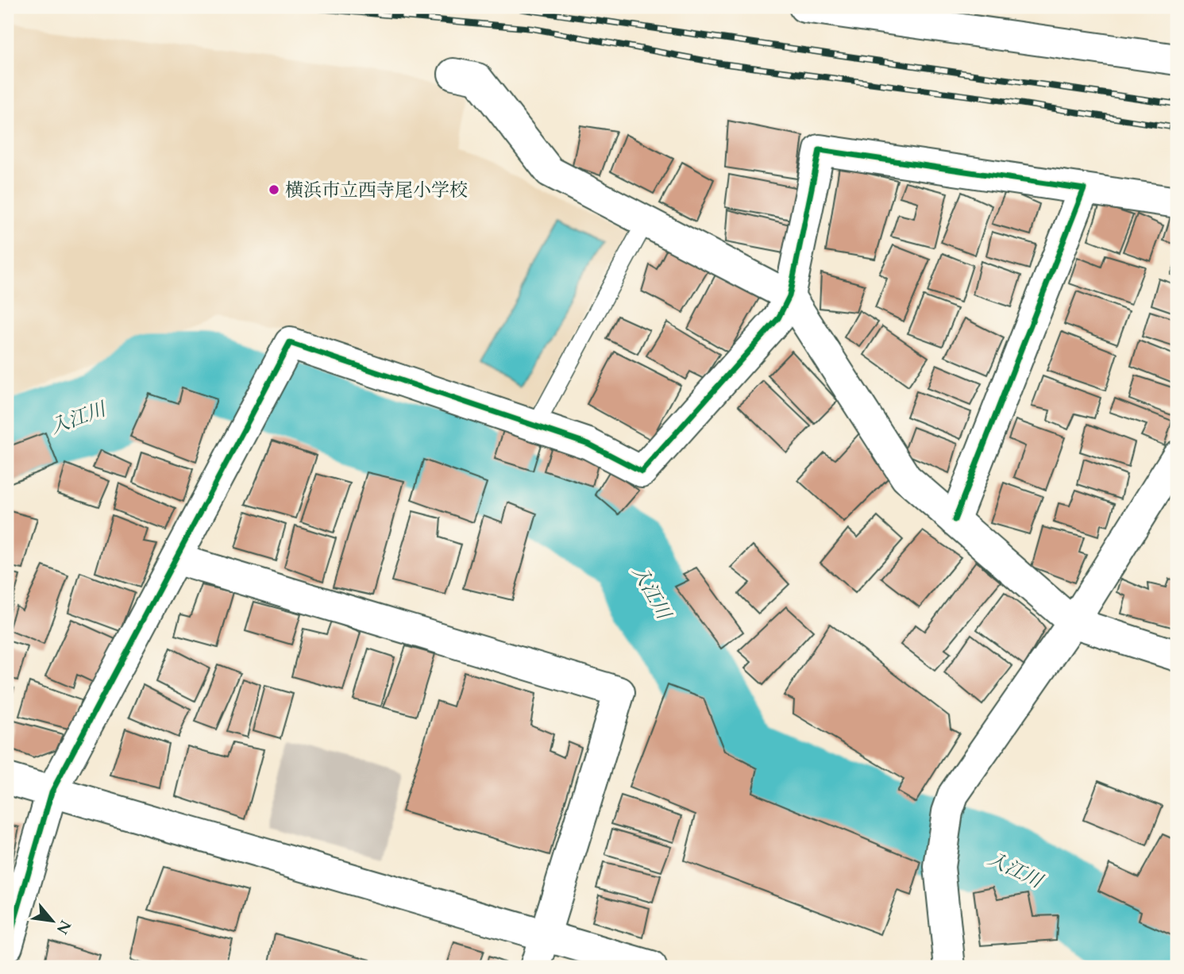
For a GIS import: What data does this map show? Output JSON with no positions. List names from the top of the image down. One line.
{"water":["入江川"],"places":["横浜市立西寺尾小学校"],"north":"bottom right"}
